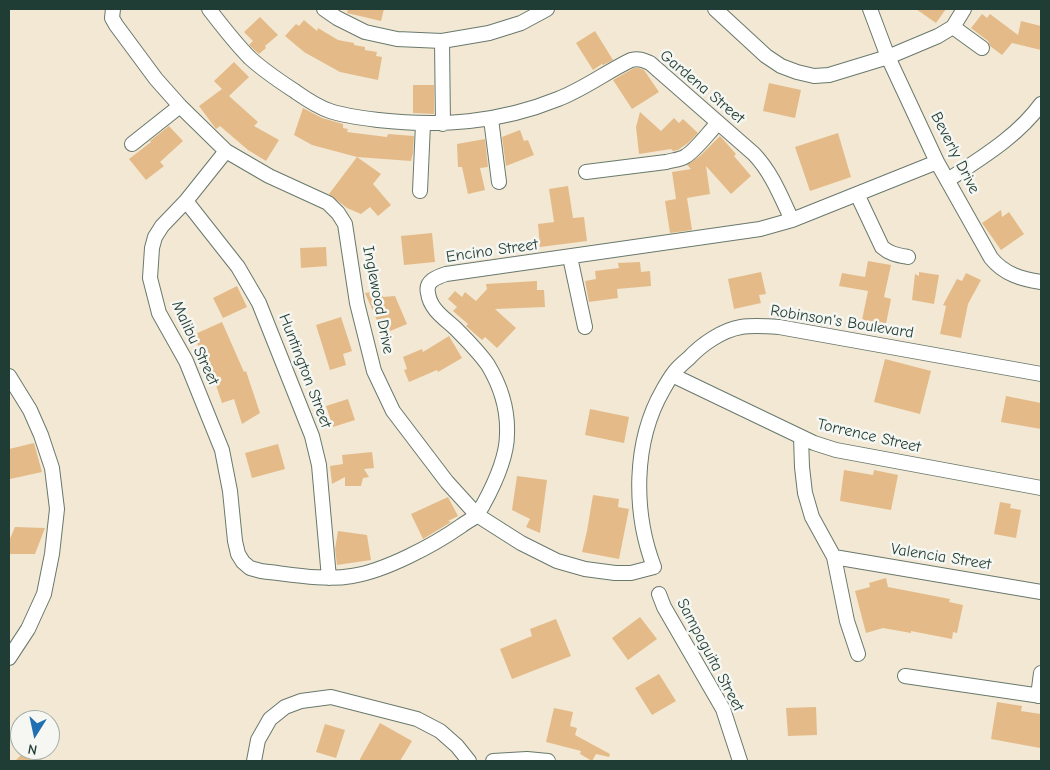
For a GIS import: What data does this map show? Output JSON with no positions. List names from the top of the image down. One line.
{"streets":{"street":["Gardena Street","Beverly Drive","Encino Street","Inglewood Drive","Robinson's Boulevard","Malibu Street","Huntington Street","Torrence Street","Valencia Street","Sampaguita Street"]},"crossings":[["Gardena Street","Encino Street"],["Beverly Drive","Encino Street"],["Encino Street","Inglewood Drive"],["Encino Street","Malibu Street"],["Encino Street","Huntington Street"],["Inglewood Drive","Robinson's Boulevard"],["Inglewood Drive","Malibu Street"],["Robinson's Boulevard","Torrence Street"],["Malibu Street","Huntington Street"]],"north":"bottom"}
